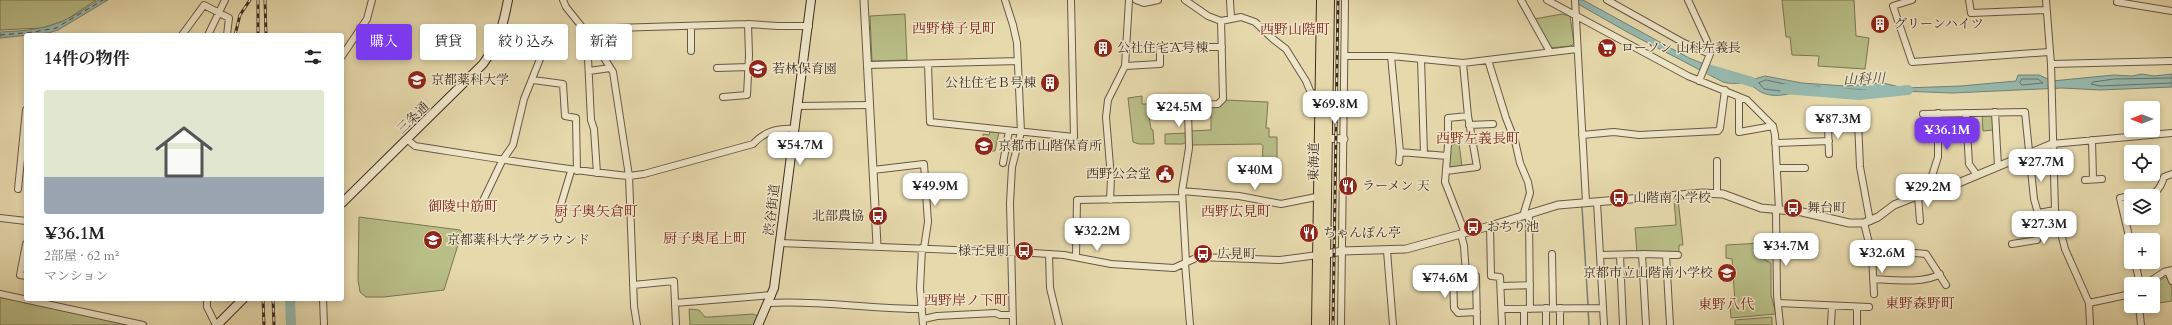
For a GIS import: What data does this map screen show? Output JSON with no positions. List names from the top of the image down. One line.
{"streets":{"highway":["東海道"],"main road":["三条通","渋谷街道"]},"districts":["西野様子見町","西野山階町","西野左義長町","御陵中筋町","厨子奥矢倉町","西野広見町","厨子奥尾上町","西野岸ノ下町","東野森野町","東野八代"],"water":["山科川"],"places":{"building":["グリーンハイツ","公社住宅Ａ号棟","公社住宅Ｂ号棟"],"supermarket":["ローソン 山科左義長"],"school or university":["若林保育園","京都薬科大学","京都市山階保育所","京都薬科大学グラウンド","京都市立山階南小学校"],"public building":["西野公会堂"],"restaurant":["ラーメン 天","ちゃんぽん亭"],"bus stop":["山階南小学校","舞台町","北部農協","おちり池","様子見町","広見町"]},"north":"left","page":{"chip":["購入","賃貸","絞り込み","新着"],"heading":"14件の物件","list":[{"name":"¥36.1M","note":"2部屋 · 62 m² · マンション"}],"price":["¥69.8M","¥24.5M","¥87.3M","¥36.1M","¥54.7M","¥27.7M","¥40M","¥49.9M","¥29.2M","¥27.3M","¥32.2M","¥34.7M","¥32.6M","¥74.6M"],"map_buttons":["+","−"]}}
